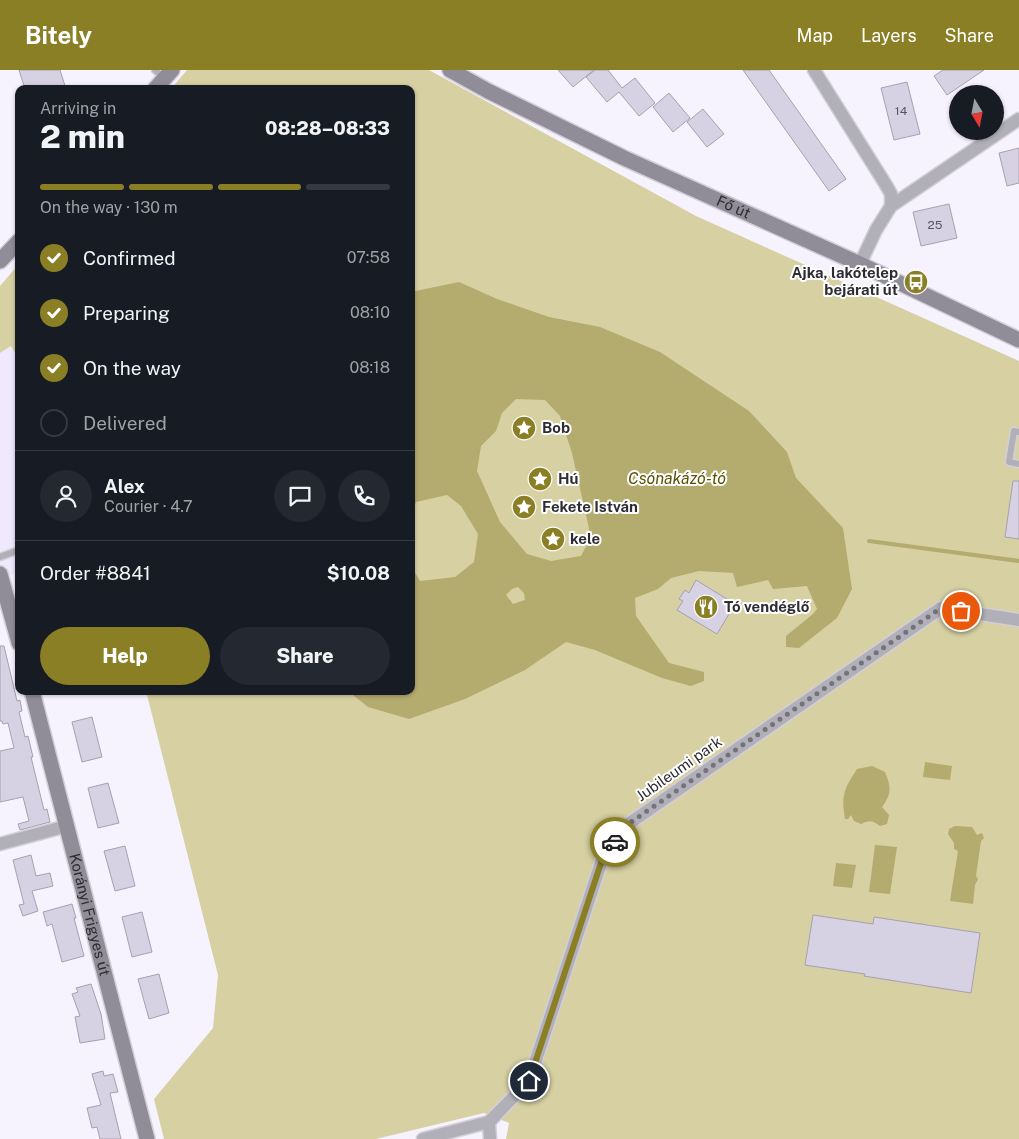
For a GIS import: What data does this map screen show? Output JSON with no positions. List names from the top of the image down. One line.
{"streets":{"main road":["Fő út","Korányi Frigyes út"],"street":["Jubileumi park"]},"water":["Csónakázó-tó"],"places":{"bus stop":["Ajka, lakótelep bejárati út"],"place":["Bob","Hú","Fekete István","kele"],"restaurant":["Tó vendéglő"]},"house_numbers":["14","25"],"north":"bottom","page":{"header":"Bitely","nav":["Map","Layers","Share"],"heading":["2 min","Arriving in","08:28–08:33"],"panel":["Alex","Courier · 4.7","Order #8841","$10.08"],"bar":"On the way · 130 m","list":[["Confirmed","07:58"],["Preparing","08:10"],["On the way","08:18"],"Delivered"],"buttons":["Help","Share"]}}
